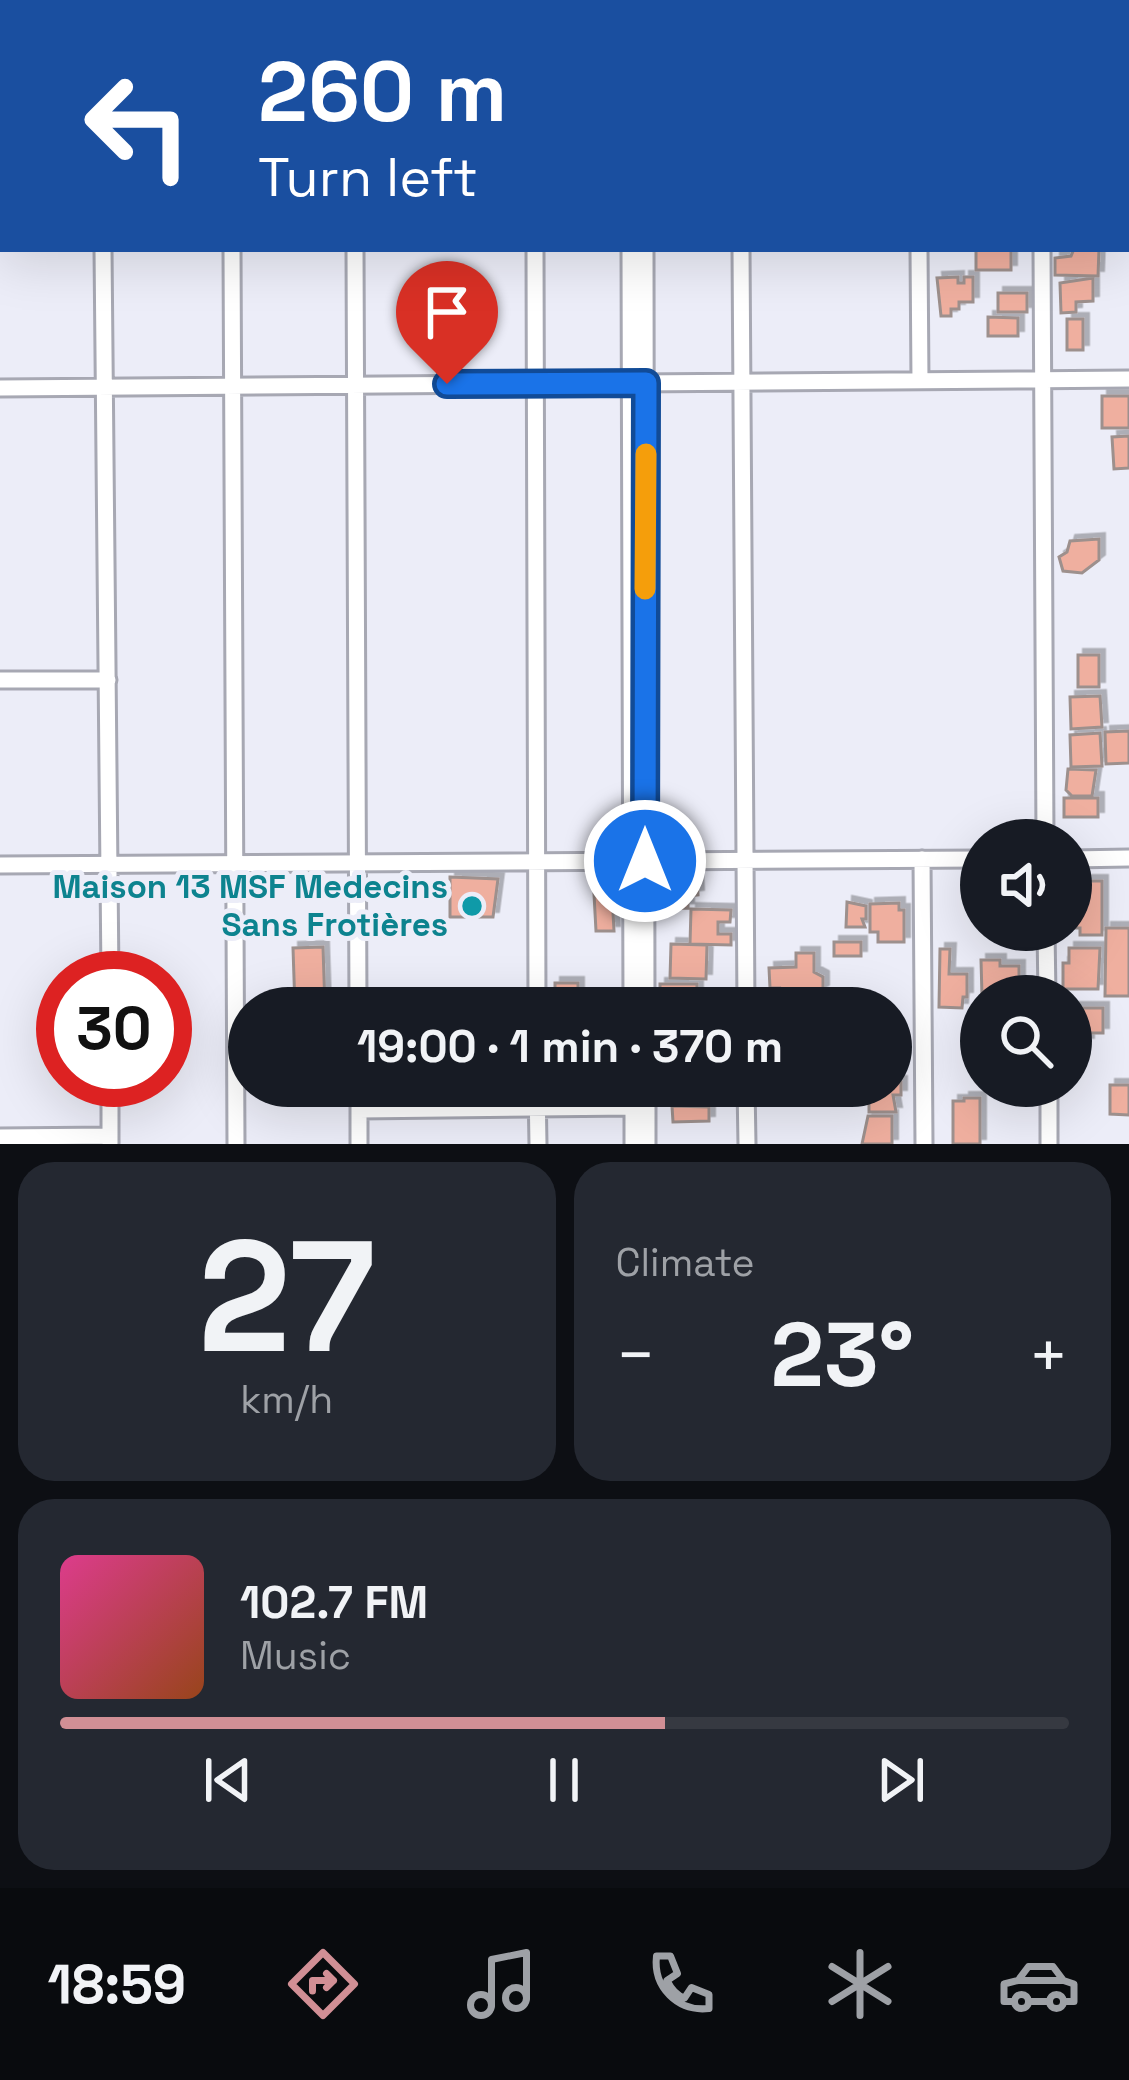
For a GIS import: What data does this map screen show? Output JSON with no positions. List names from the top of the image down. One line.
{"places":["Maison 13 MSF Medecins Sans Frotières"],"page":{"turn":["260 m","Turn left"],"limit":"30","trip":"19:00 · 1 min · 370 m","tile":[["27","km/h"],"Climate"],"heat":["−","23°","+"],"song":["102.7 FM","Music"],"tabs":"18:59"}}
